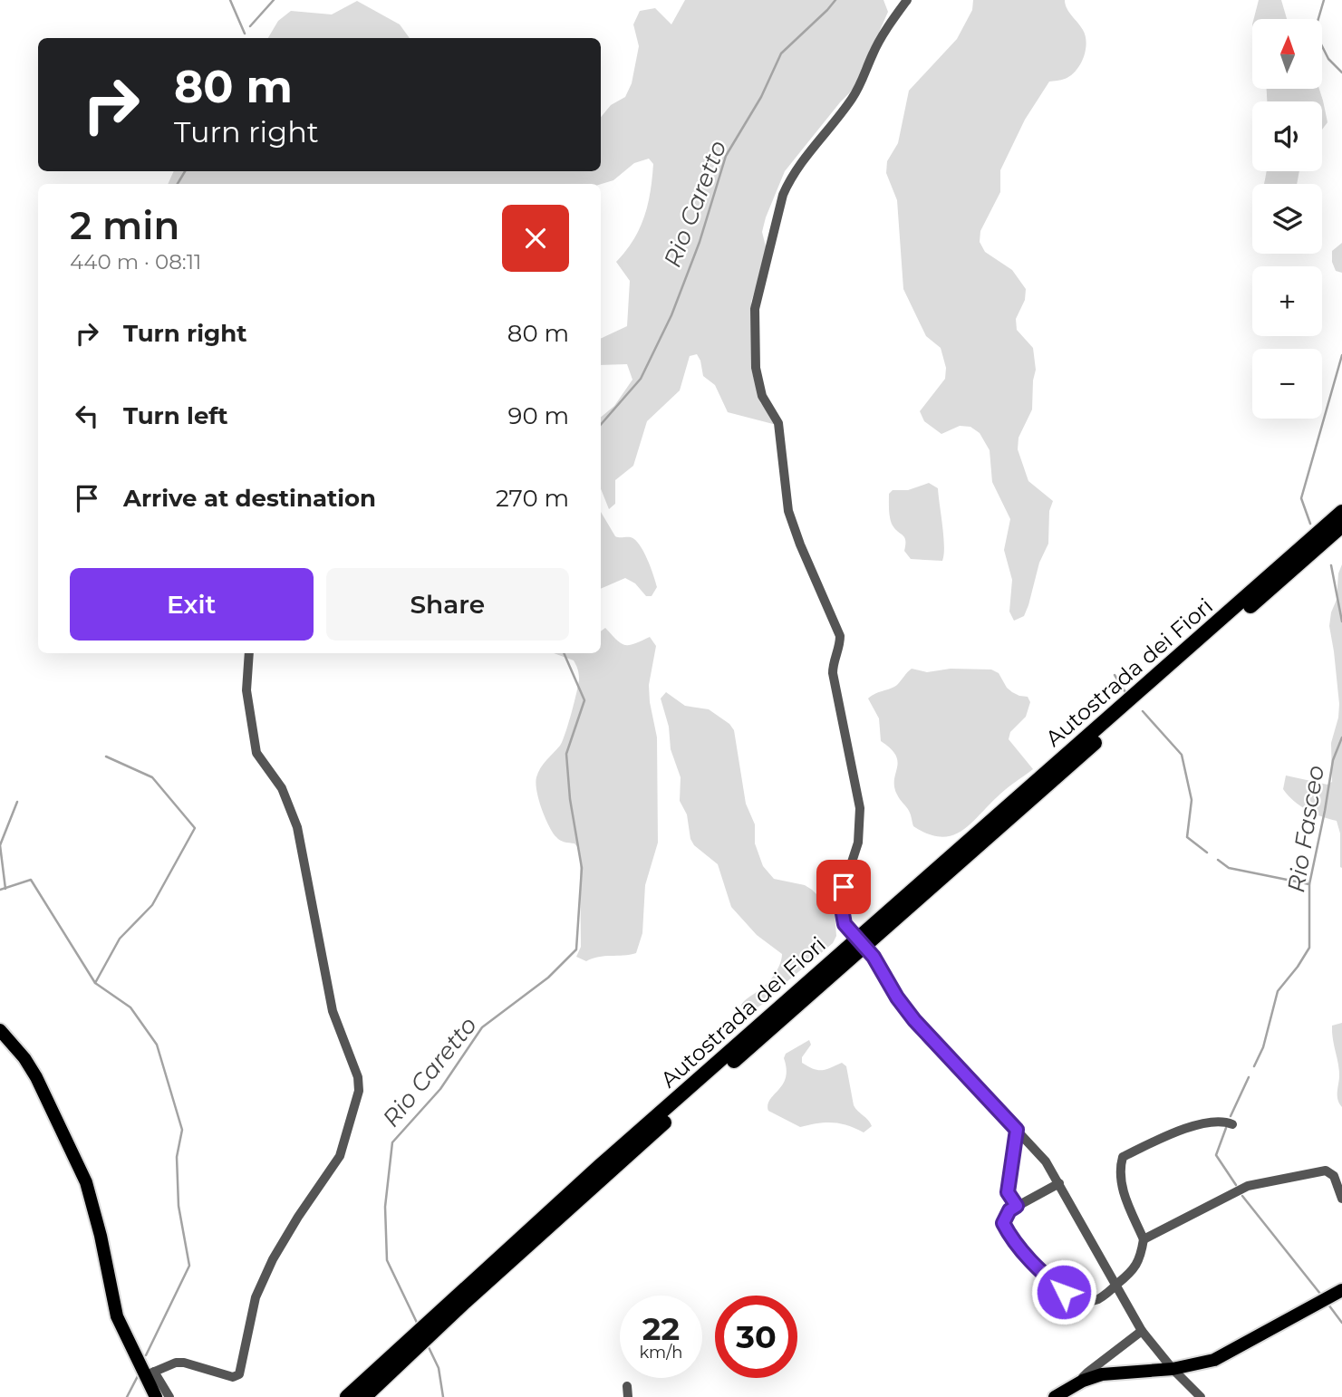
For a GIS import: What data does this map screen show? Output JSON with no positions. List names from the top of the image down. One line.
{"streets":{"highway":["Autostrada dei Fiori"]},"water":["Rio Caretto","Rio Fasceo"],"north":"top","page":{"map_buttons":["+","−"],"turn":["80 m","Turn right"],"heading":["2 min","440 m · 08:11"],"list":[{"name":"Turn right","value":"80 m"},{"name":"Turn left","value":"90 m"},{"name":"Arrive at destination","value":"270 m"}],"buttons":["Exit","Share"],"speed":"22 km/h","limit":"30"}}
